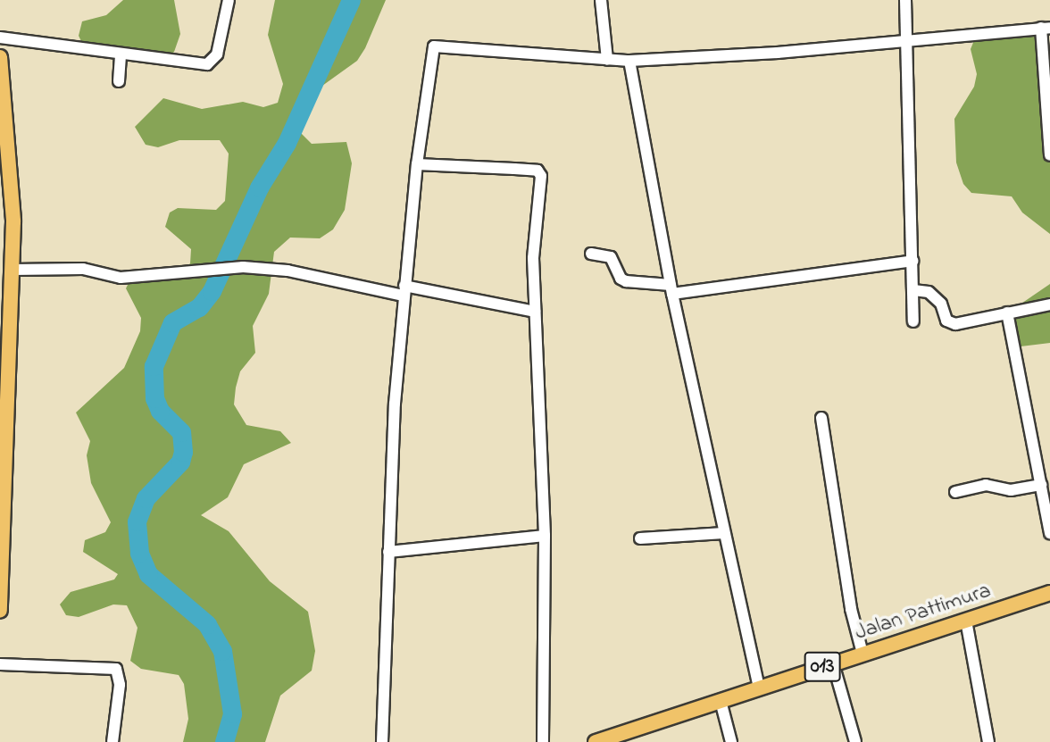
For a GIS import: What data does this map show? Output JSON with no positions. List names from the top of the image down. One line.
{"streets":{"main road":["Jalan Pattimura","013"]}}
